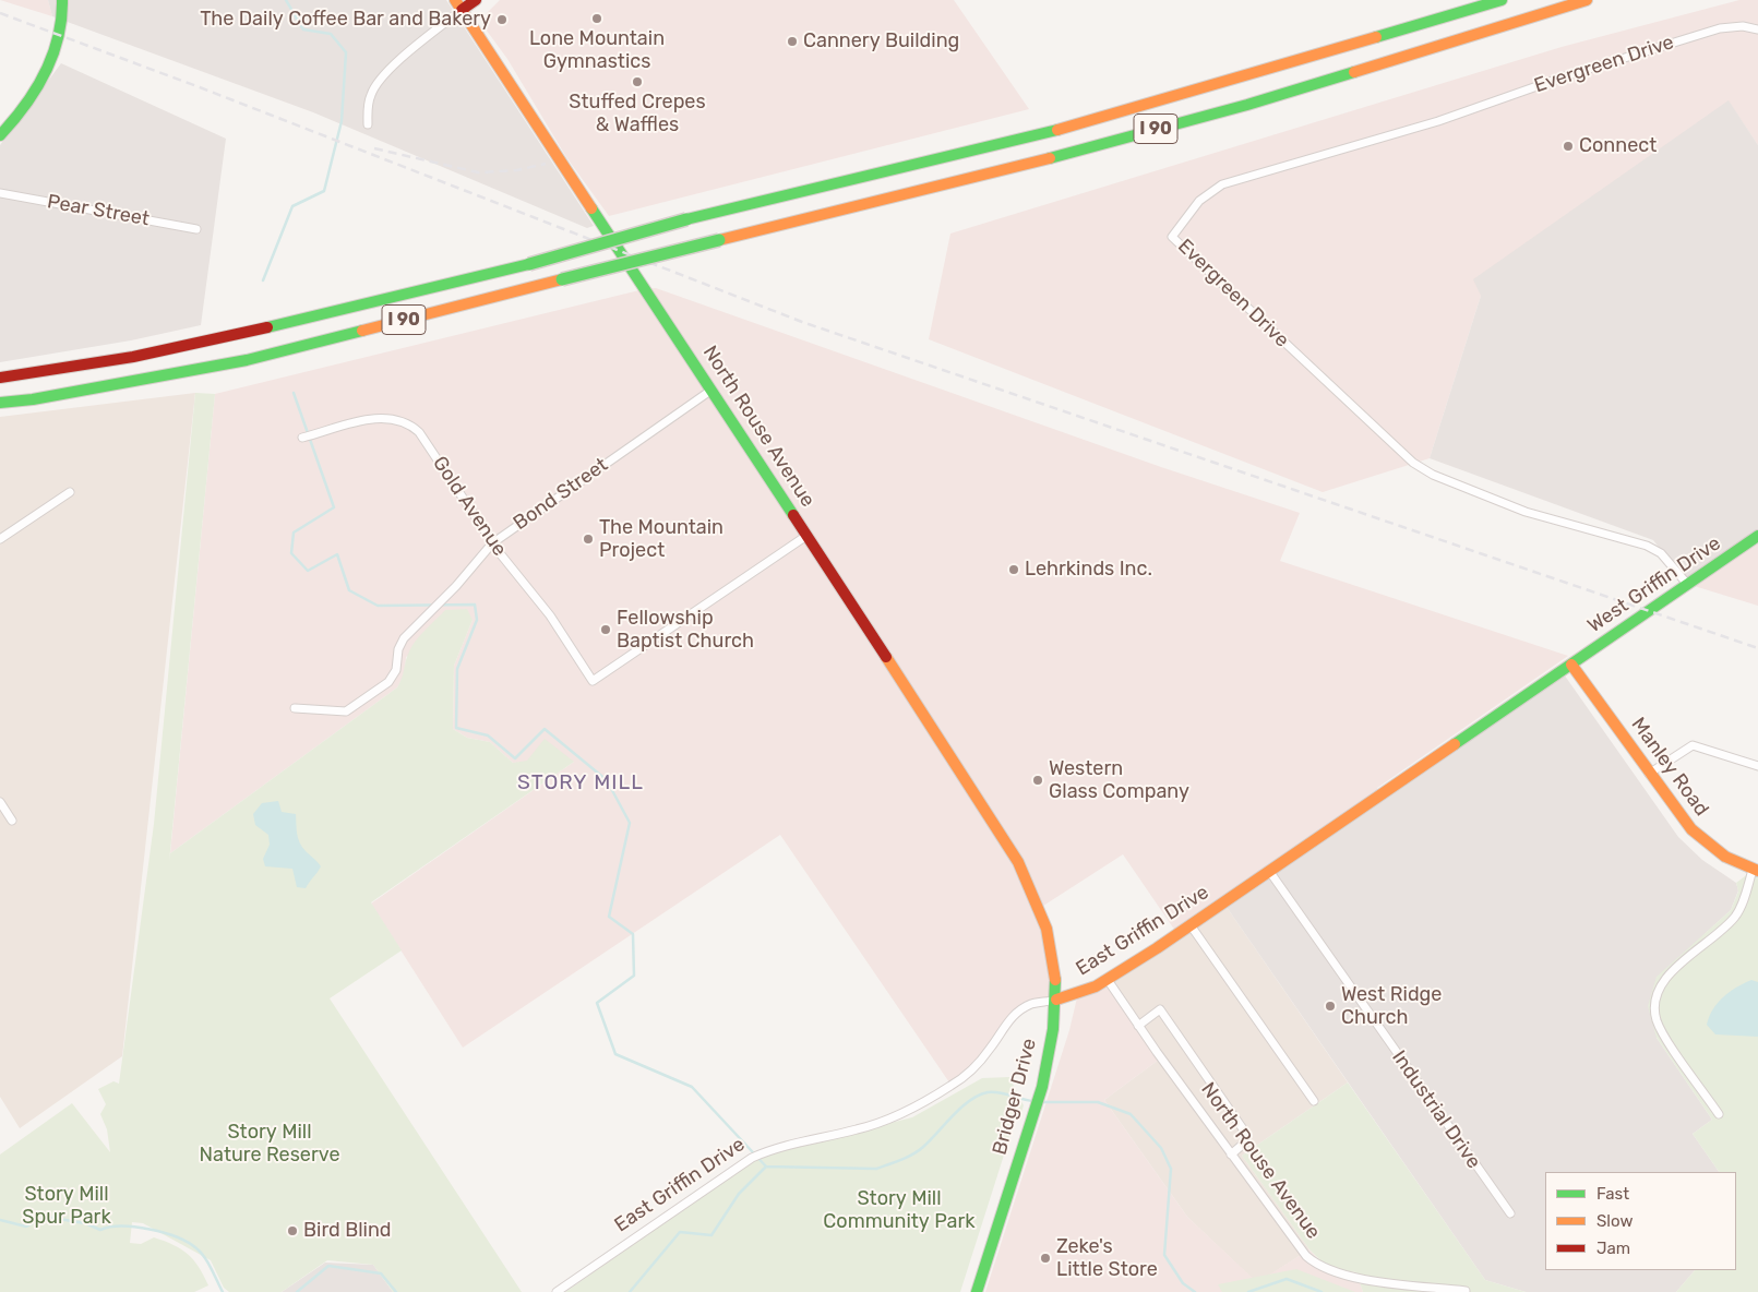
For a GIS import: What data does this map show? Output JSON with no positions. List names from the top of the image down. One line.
{"streets":{"main road":["I 90","North Rouse Avenue","West Griffin Drive","Manley Road","East Griffin Drive","Bridger Drive"],"street":["Evergreen Drive","Pear Street","Bond Street","Gold Avenue","Industrial Drive"]},"crossings":[["Evergreen Drive","West Griffin Drive"],["North Rouse Avenue","Bond Street"],["North Rouse Avenue","Gold Avenue"],["North Rouse Avenue","East Griffin Drive"],["North Rouse Avenue","Bridger Drive"],["Bond Street","Gold Avenue"],["West Griffin Drive","Manley Road"],["West Griffin Drive","East Griffin Drive"],["Manley Road","East Griffin Drive"],["East Griffin Drive","Bridger Drive"],["East Griffin Drive","Industrial Drive"]],"districts":["STORY MILL"],"parks":["Story Mill Nature Reserve","Story Mill Spur Park","Story Mill Community Park"],"places":["Lone Mountain Gymnastics","The Daily Coffee Bar and Bakery","Cannery Building","Stuffed Crepes & Waffles","Connect","The Mountain Project","Lehrkinds Inc.","Fellowship Baptist Church","Western Glass Company","West Ridge Church","Bird Blind","Zeke's Little Store"],"legend":["Fast","Slow","Jam"]}
